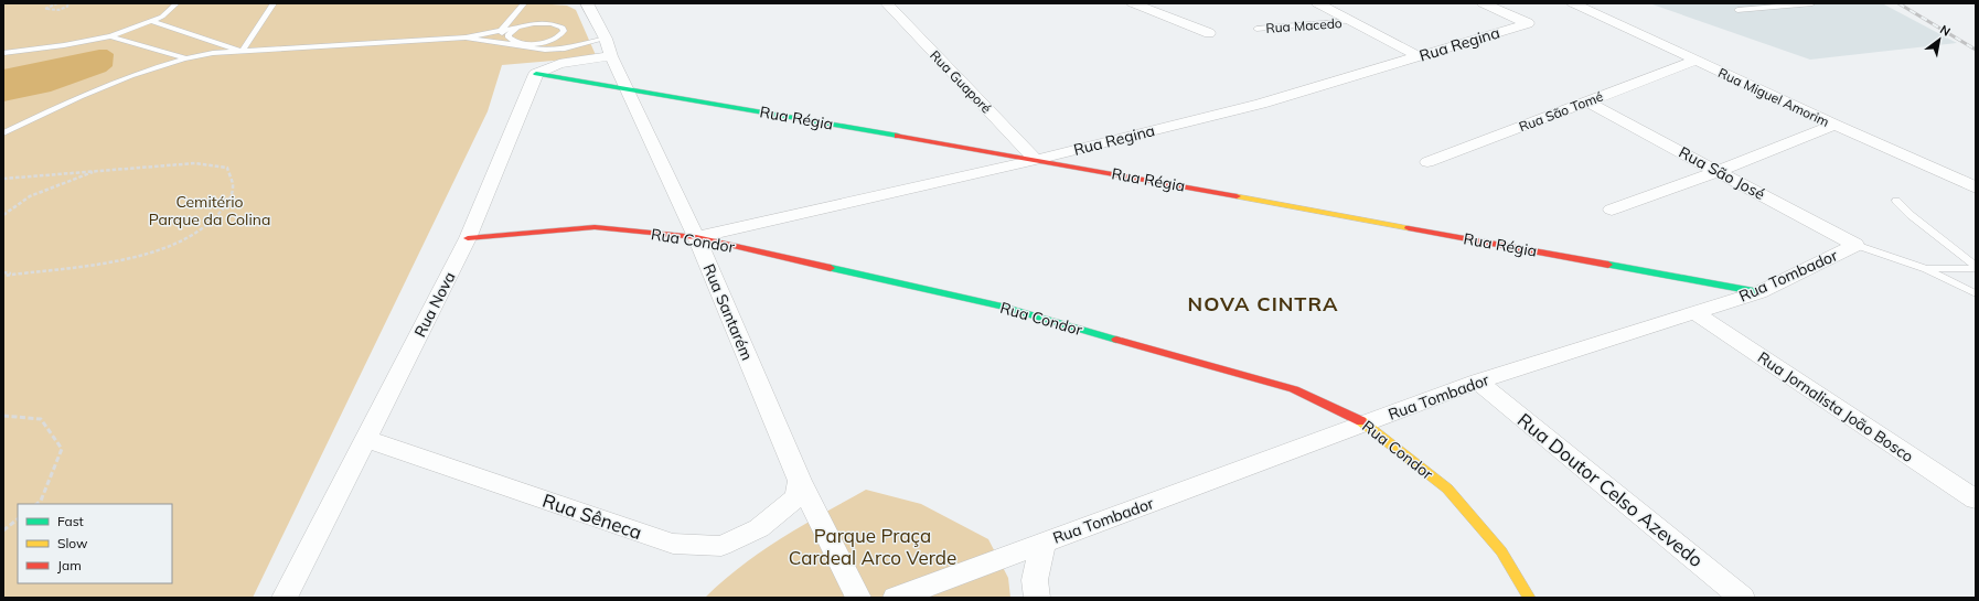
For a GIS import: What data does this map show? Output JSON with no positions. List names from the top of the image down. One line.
{"streets":{"street":["Rua Regina","Rua Guaporé","Rua Miguel Amorim","Rua São Tomé","Rua Régia","Rua São José","Rua Condor","Rua Tombador","Rua Nova","Rua Santarém","Rua Jornalista João Bosco","Rua Doutor Celso Azevedo","Rua Sêneca"],"lane":["Rua Macedo"]},"crossings":[["Rua Regina","Rua Guaporé"],["Rua Regina","Rua Régia"],["Rua Regina","Rua Condor"],["Rua Regina","Rua Santarém"],["Rua Guaporé","Rua Régia"],["Rua Miguel Amorim","Rua São Tomé"],["Rua São Tomé","Rua São José"],["Rua Régia","Rua Tombador"],["Rua Régia","Rua Nova"],["Rua Régia","Rua Santarém"],["Rua São José","Rua Tombador"],["Rua Condor","Rua Tombador"],["Rua Condor","Rua Nova"],["Rua Condor","Rua Santarém"],["Rua Tombador","Rua Jornalista João Bosco"],["Rua Tombador","Rua Doutor Celso Azevedo"],["Rua Nova","Rua Sêneca"],["Rua Santarém","Rua Sêneca"]],"districts":["NOVA CINTRA"],"parks":["Cemitério Parque da Colina","Parque Praça Cardeal Arco Verde"],"legend":["Fast","Slow","Jam"],"north":"top right"}
